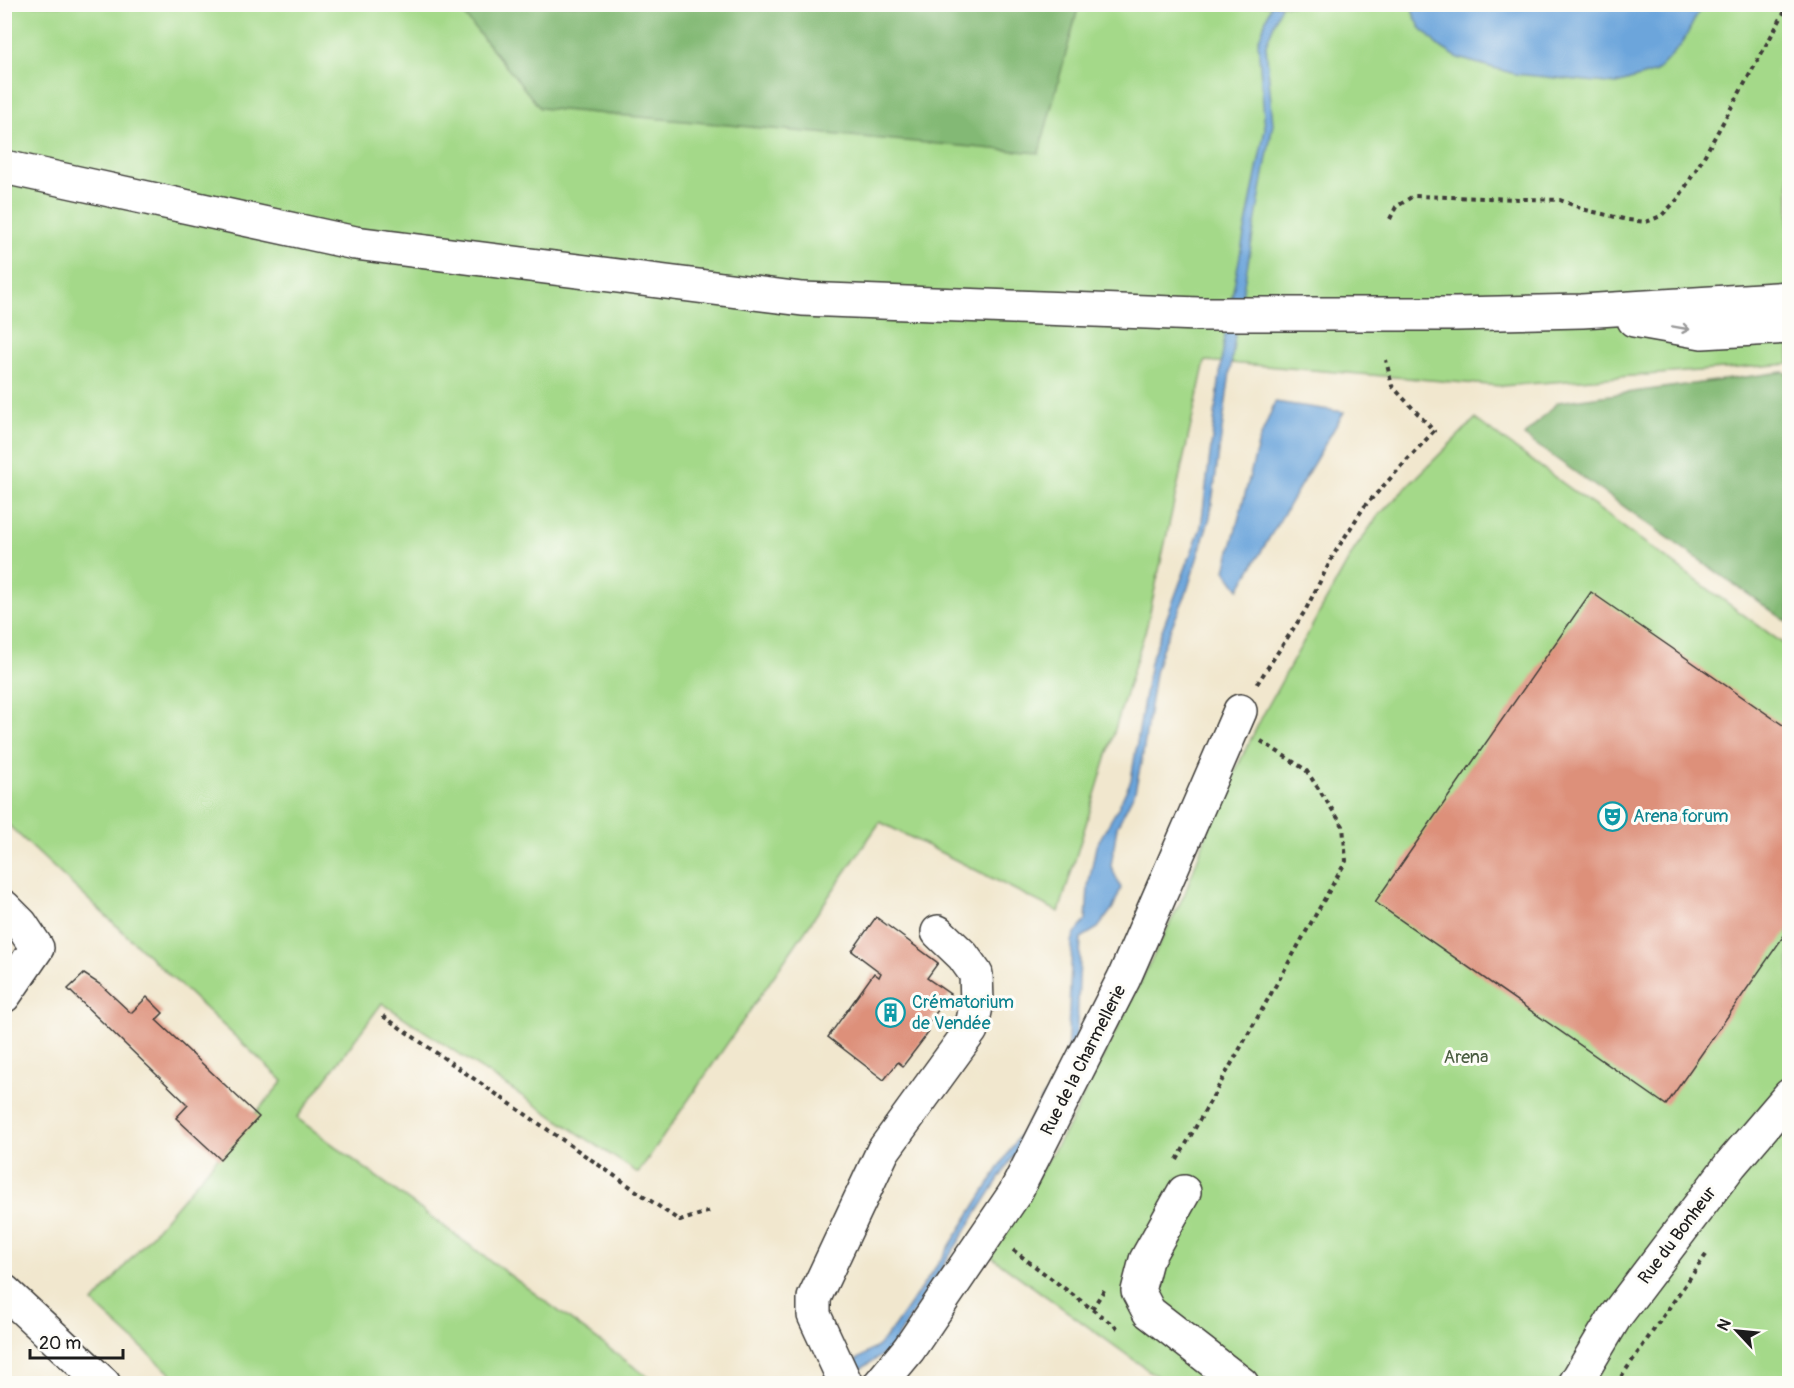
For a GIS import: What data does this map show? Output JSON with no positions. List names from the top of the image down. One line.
{"streets":{"main road":["Rue de la Charmellerie","Rue du Bonheur"]},"parks":["Arena"],"places":{"theatre":["Arena forum"],"building":["Crématorium de Vendée"]},"scale_bar":"20 m","north":"top left"}
